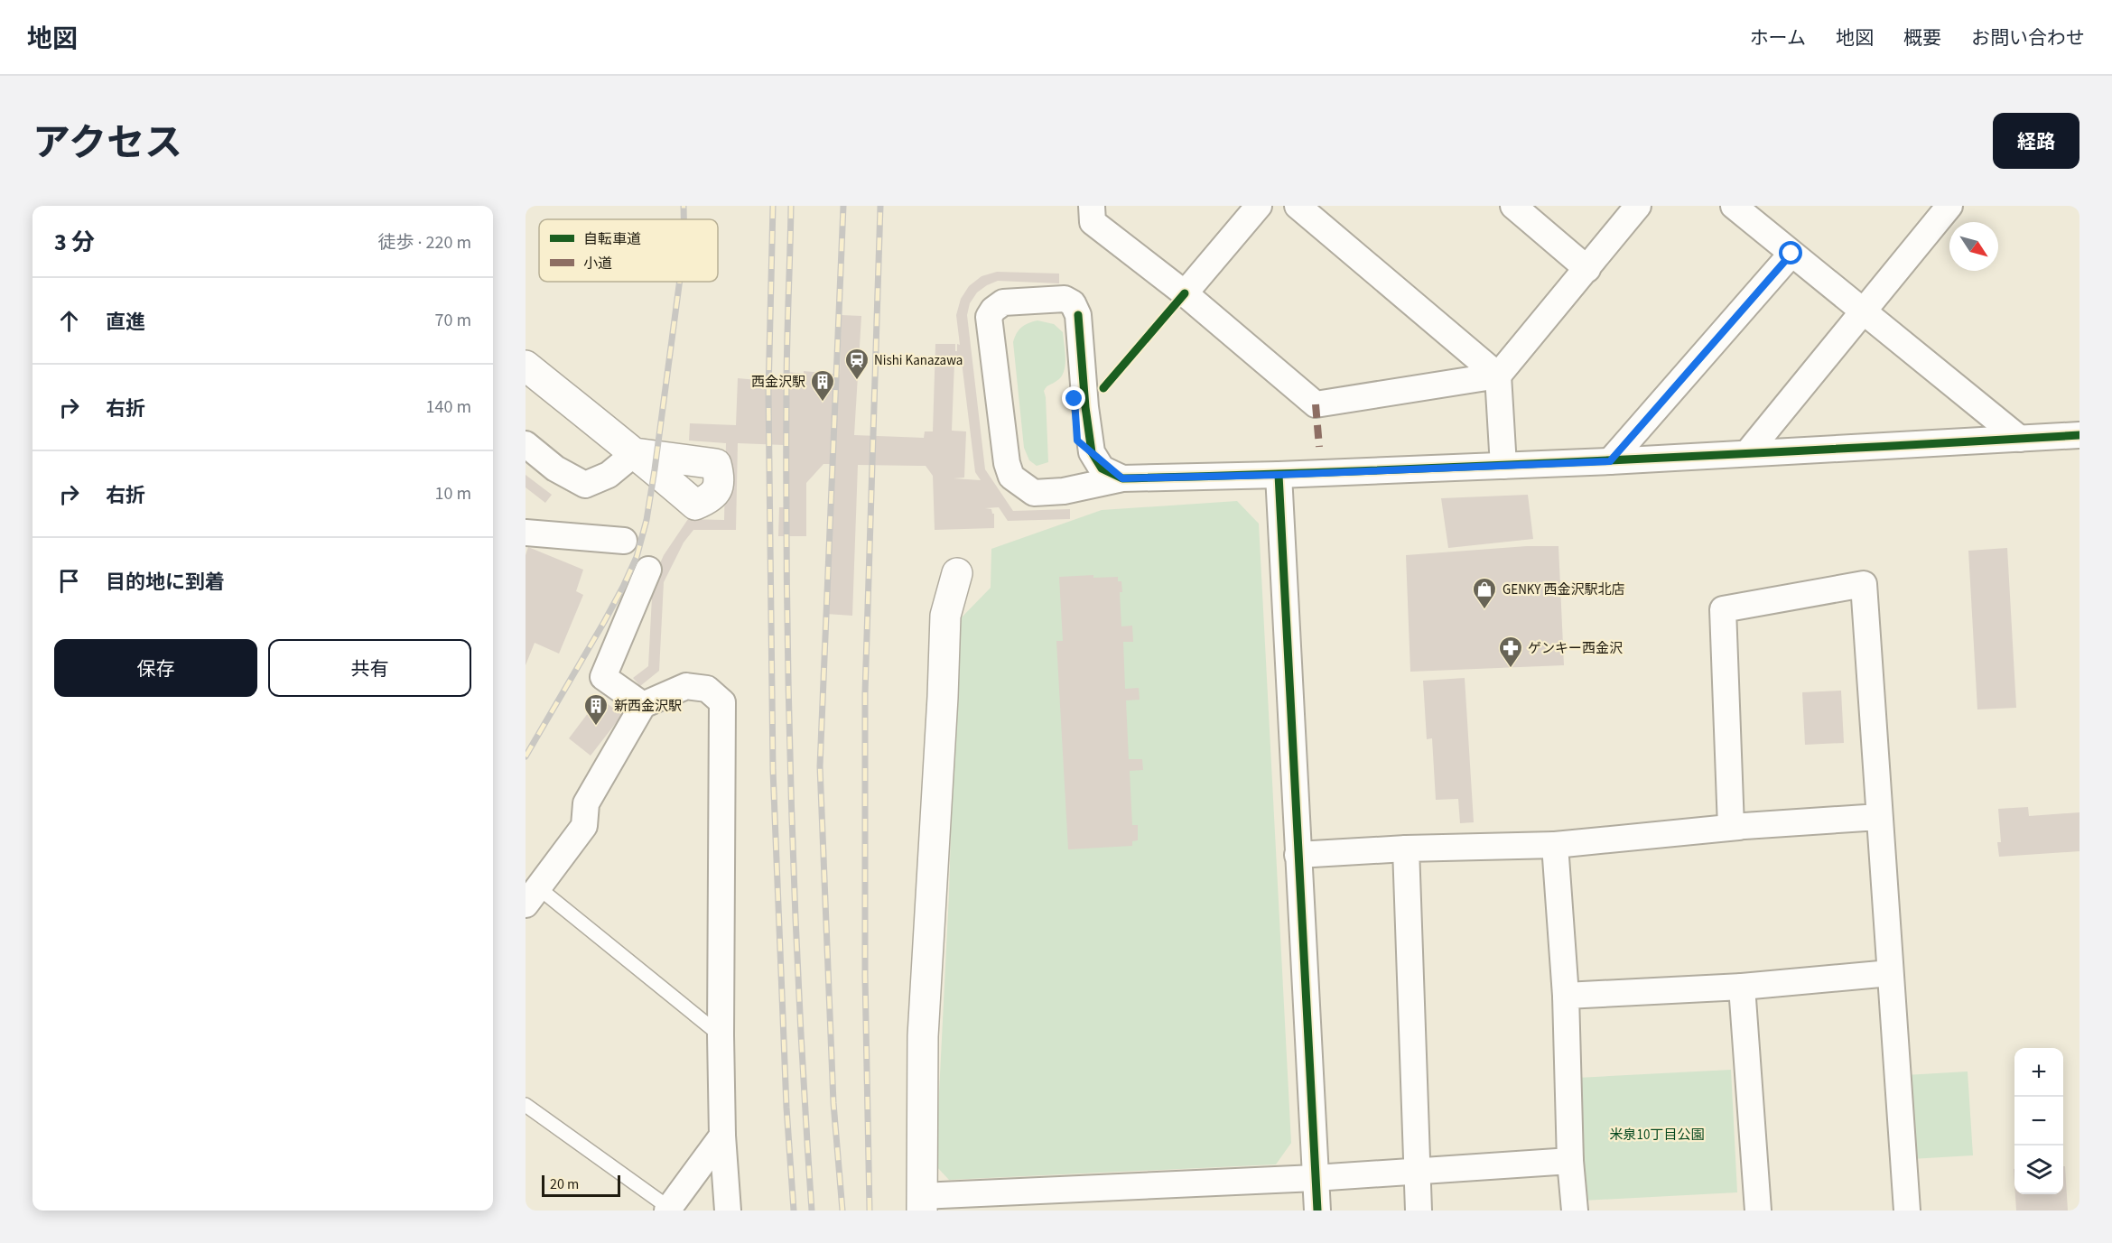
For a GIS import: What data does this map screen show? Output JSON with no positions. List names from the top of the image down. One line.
{"parks":["米泉10丁目公園"],"places":{"station":["Nishi Kanazawa"],"building":["西金沢駅","新西金沢駅"],"shop":["GENKY 西金沢駅北店"],"pharmacy":["ゲンキー西金沢"]},"legend":["自転車道","小道"],"scale_bar":"20 m","north":"bottom right","page":{"header":"地図","nav":["ホーム","地図","概要","お問い合わせ"],"title":"アクセス","buttons":["経路",["保存","共有"]],"heading":["3 分","徒歩 · 220 m"],"list":[["直進","70 m"],["右折","140 m"],["右折","10 m"],"目的地に到着"],"map_buttons":["+","−"],"scale":"20 m"}}
